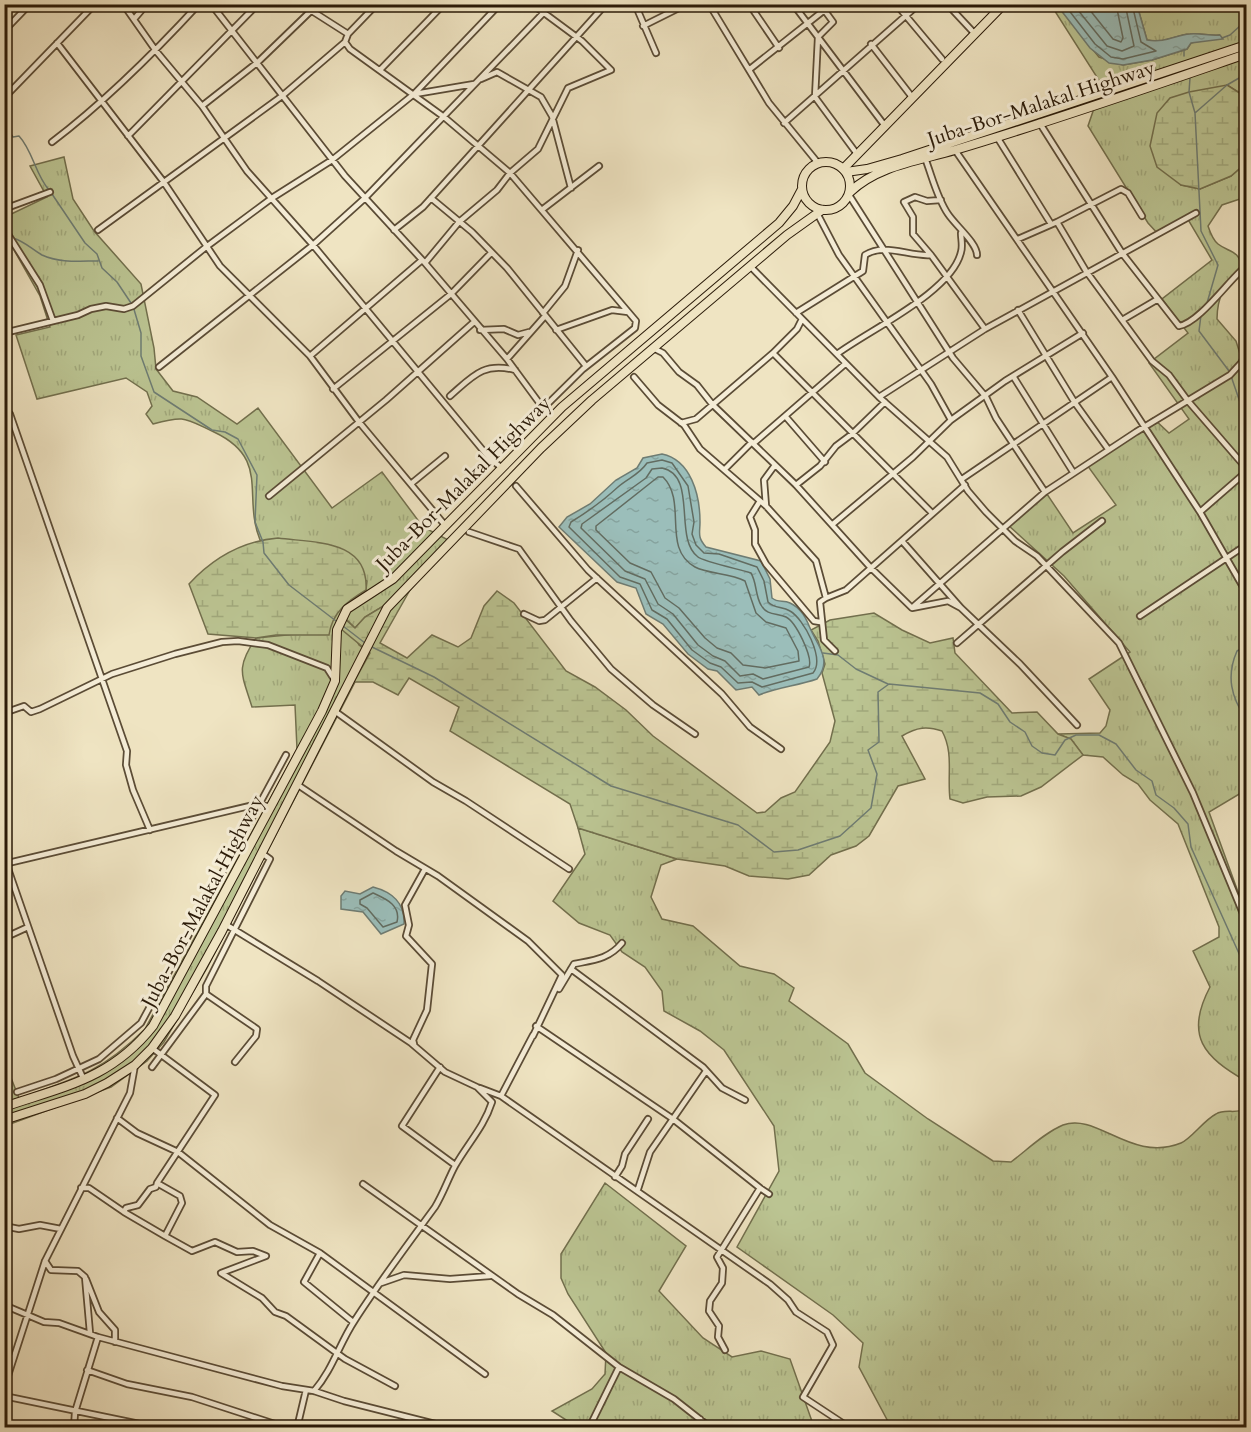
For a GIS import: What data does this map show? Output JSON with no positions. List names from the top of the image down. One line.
{"streets":{"main road":["Juba-Bor-Malakal Highway"]}}
